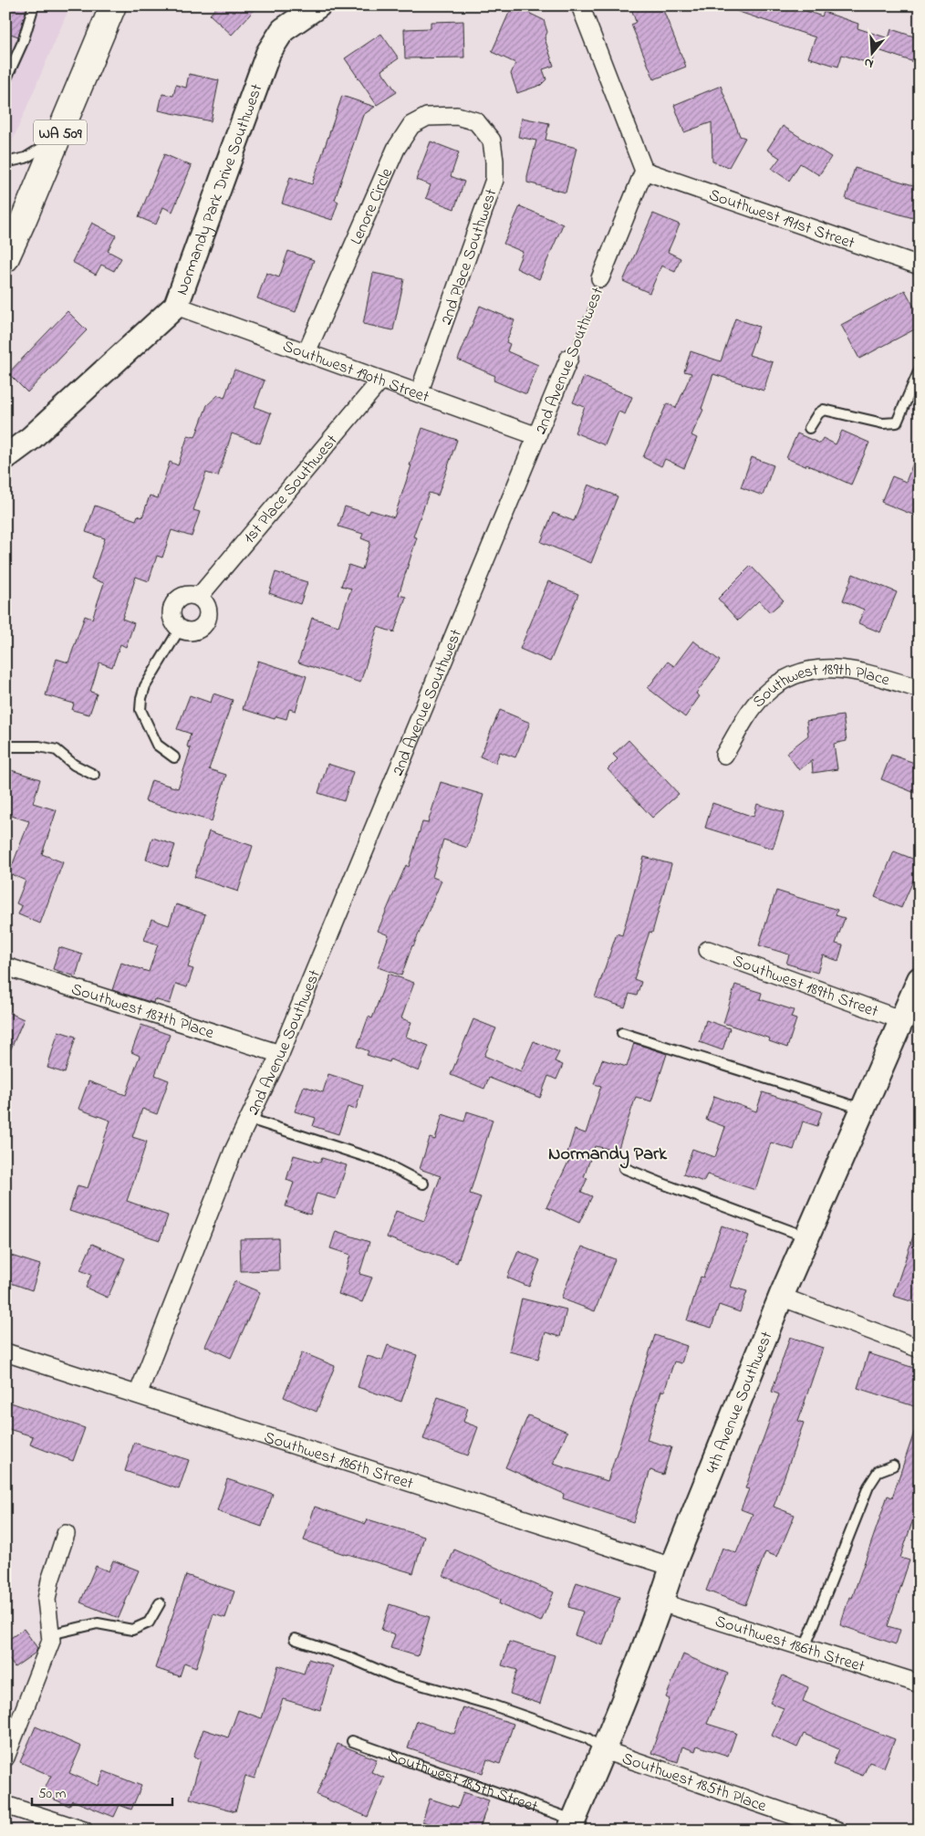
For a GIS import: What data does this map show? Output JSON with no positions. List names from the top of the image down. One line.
{"streets":{"main road":["WA 509"],"street":["Normandy Park Drive Southwest","Lenore Circle","Southwest 191st Street","2nd Place Southwest","2nd Avenue Southwest","Southwest 190th Street","1st Place Southwest","Southwest 189th Place","Southwest 189th Street","Southwest 187th Place","4th Avenue Southwest","Southwest 186th Street","Southwest 185th Place"],"lane":["Southwest 185th Street"]},"crossings":[["Normandy Park Drive Southwest","Southwest 190th Street"],["Lenore Circle","2nd Place Southwest"],["Lenore Circle","Southwest 190th Street"],["Southwest 191st Street","2nd Avenue Southwest"],["2nd Place Southwest","Southwest 190th Street"],["2nd Avenue Southwest","Southwest 190th Street"],["2nd Avenue Southwest","Southwest 187th Place"],["2nd Avenue Southwest","Southwest 186th Street"],["Southwest 190th Street","1st Place Southwest"],["Southwest 189th Street","4th Avenue Southwest"],["4th Avenue Southwest","Southwest 186th Street"],["4th Avenue Southwest","Southwest 185th Street"],["4th Avenue Southwest","Southwest 185th Place"]],"districts":["Normandy Park"],"scale_bar":"50 m","north":"bottom"}
